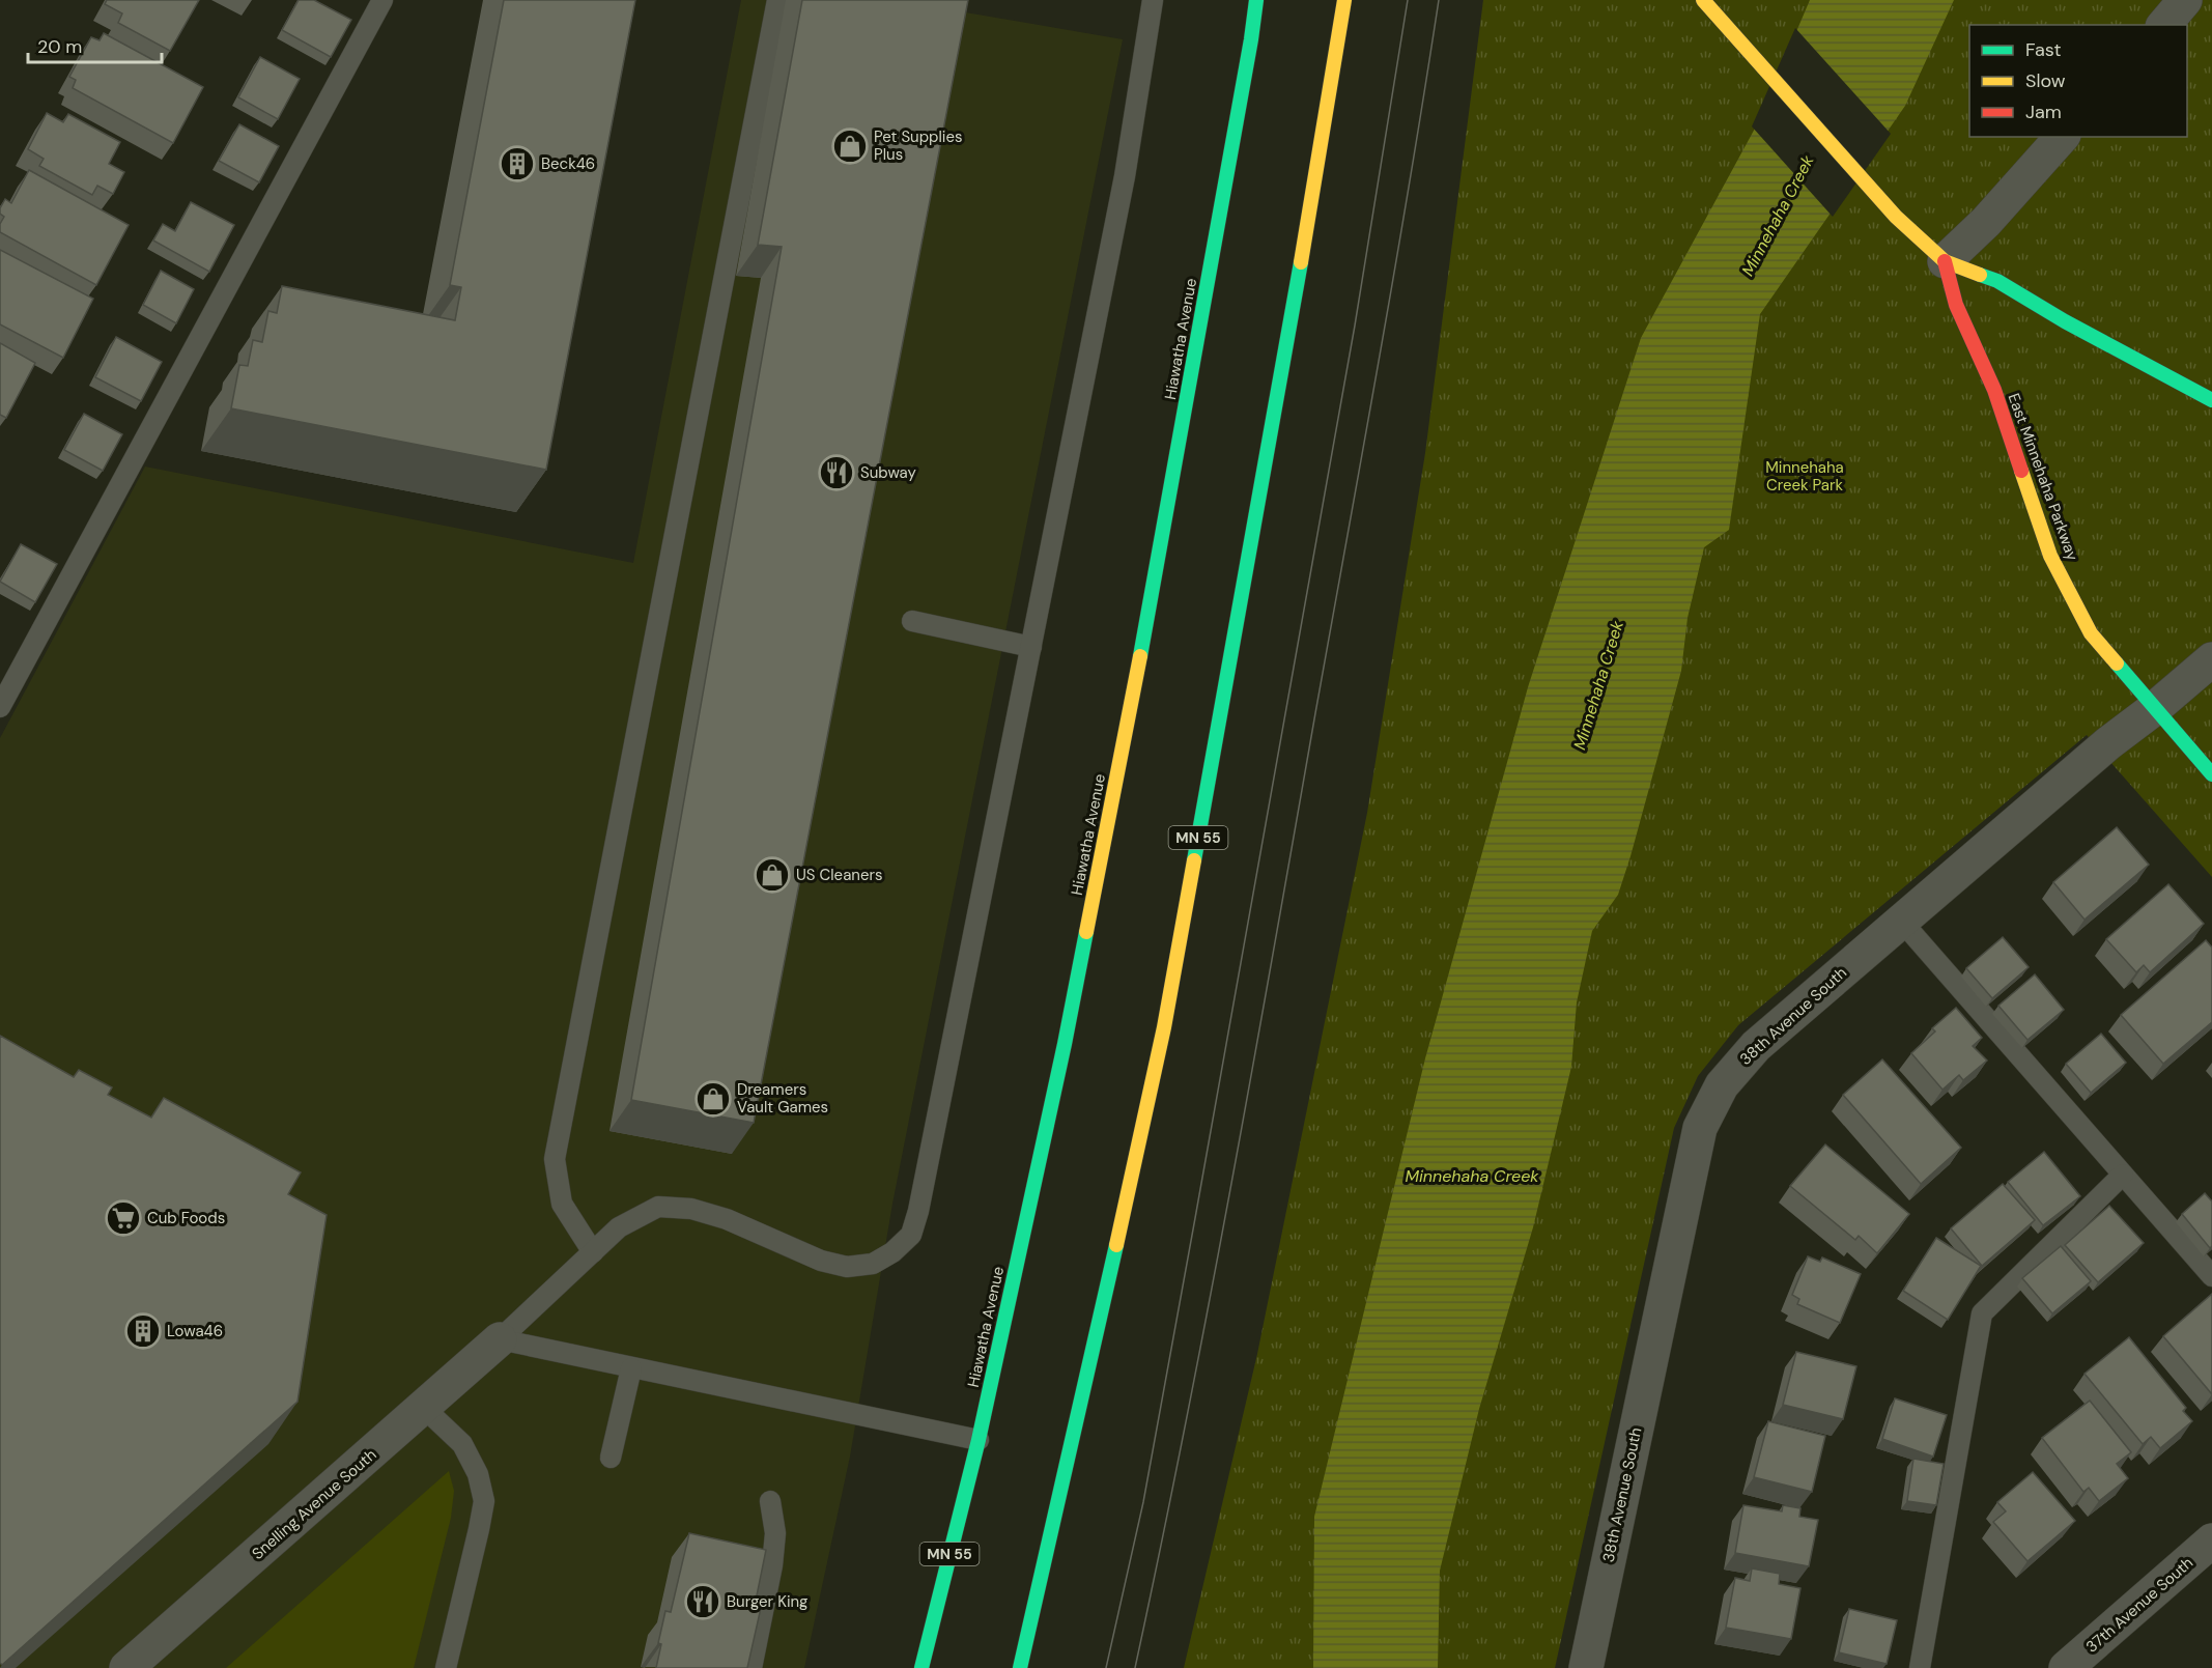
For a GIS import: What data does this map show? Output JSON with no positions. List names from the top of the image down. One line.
{"streets":{"main road":["Hiawatha Avenue","East Minnehaha Parkway","MN 55"],"street":["38th Avenue South","Snelling Avenue South","37th Avenue South"]},"crossings":[["East Minnehaha Parkway","38th Avenue South"]],"water":["Minnehaha Creek"],"parks":["Minnehaha Creek Park"],"places":{"shop":["Pet Supplies Plus","US Cleaners","Dreamers Vault Games"],"building":["Beck46","Lowa46"],"restaurant":["Subway","Burger King"],"supermarket":["Cub Foods"]},"legend":["Fast","Slow","Jam"],"scale_bar":"20 m"}
